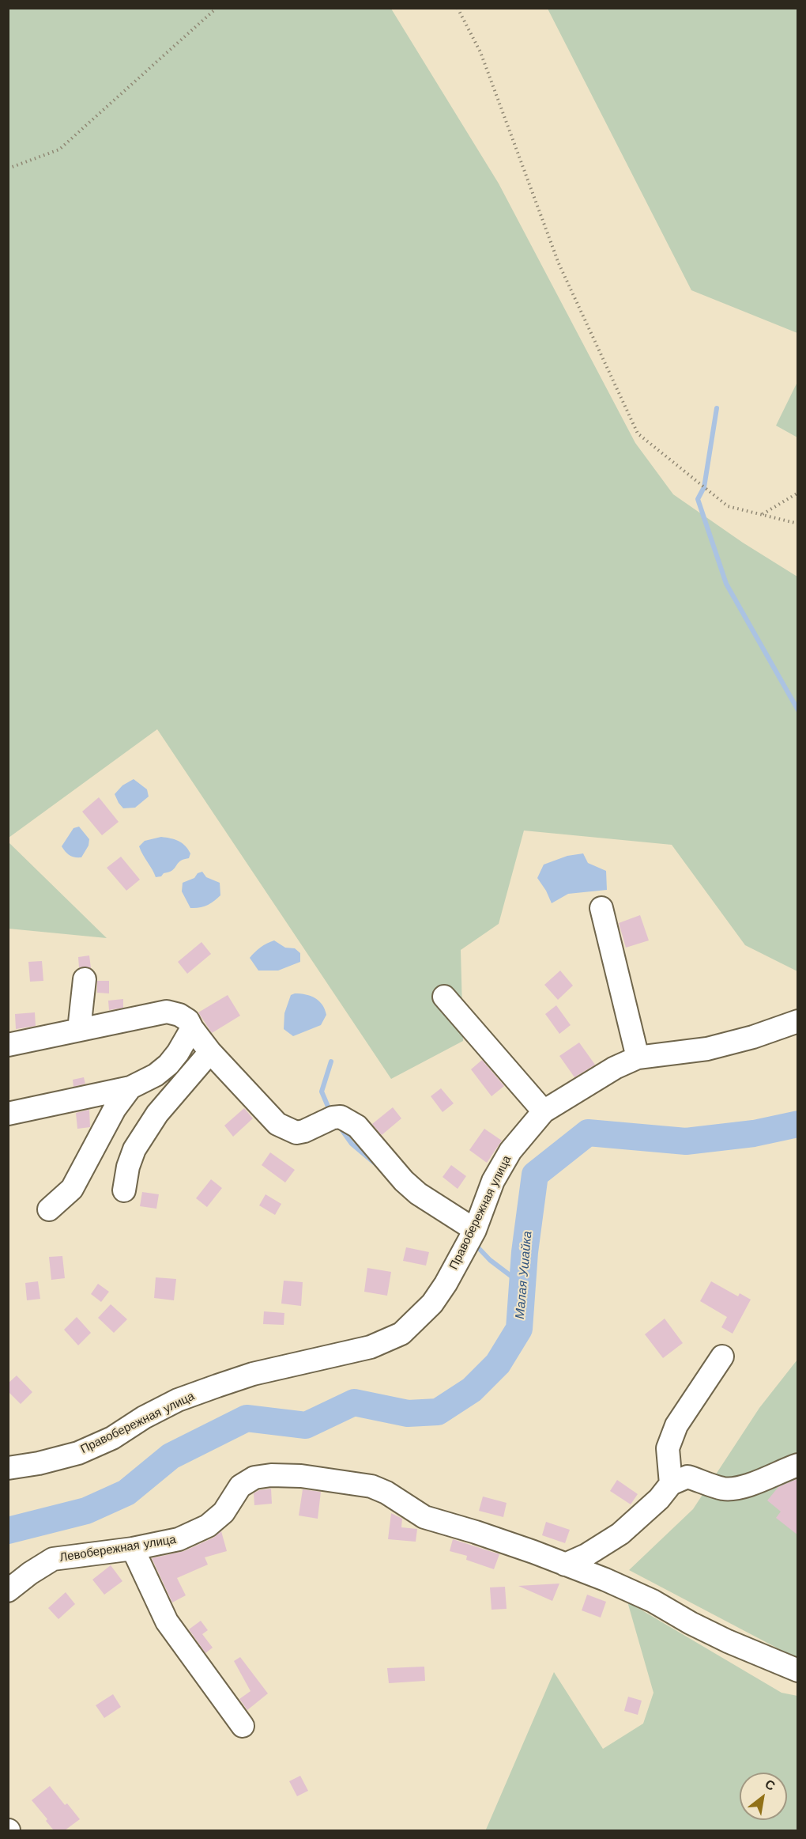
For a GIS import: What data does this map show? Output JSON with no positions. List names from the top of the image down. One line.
{"streets":{"street":["Правобережная улица","Левобережная улица"]},"water":["Малая Ушайка"],"north":"top right"}
